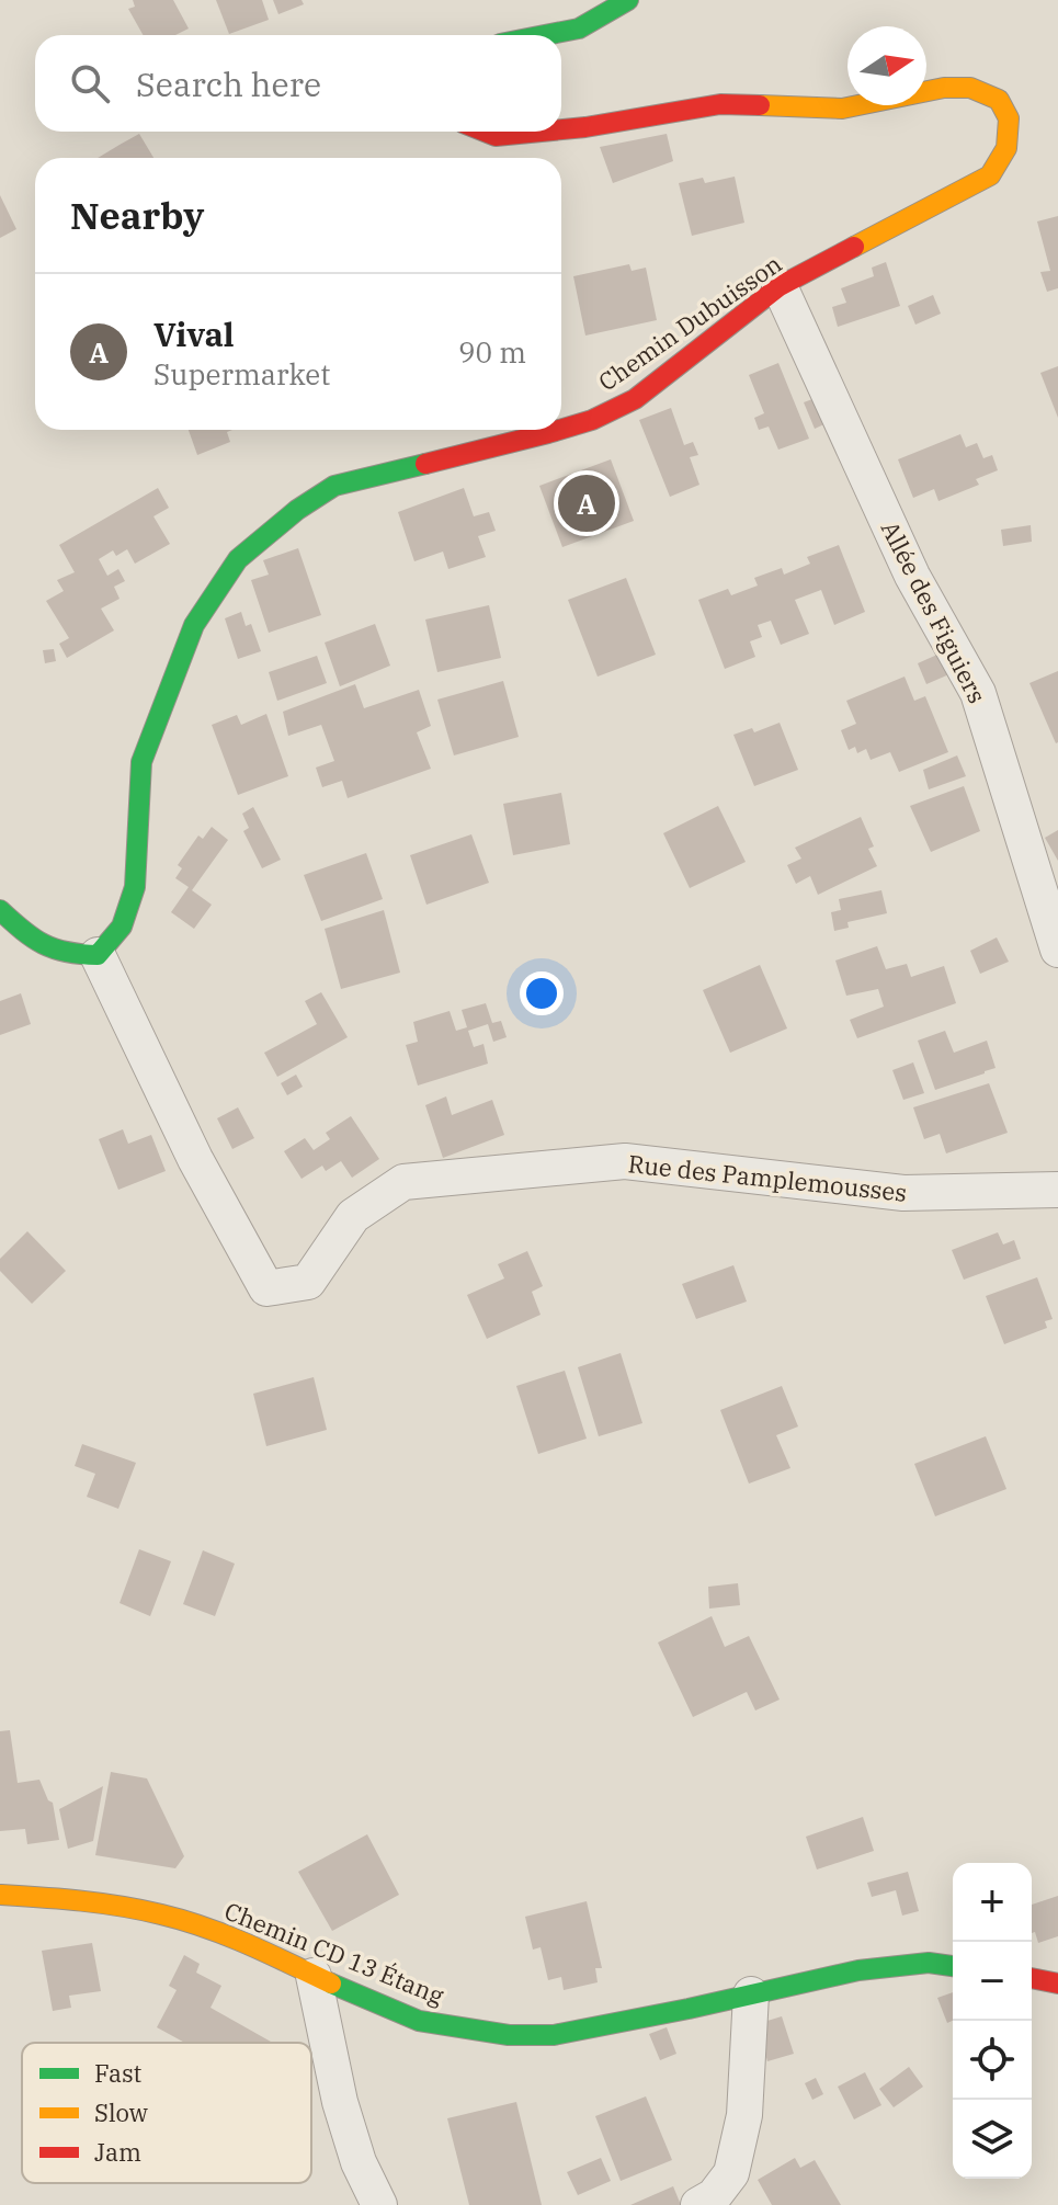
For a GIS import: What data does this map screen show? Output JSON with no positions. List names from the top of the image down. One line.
{"streets":{"main road":["Chemin Dubuisson","Chemin CD 13 Étang"],"street":["Allée des Figuiers","Rue des Pamplemousses"]},"crossings":[["Chemin Dubuisson","Allée des Figuiers"],["Chemin Dubuisson","Rue des Pamplemousses"]],"legend":["Fast","Slow","Jam"],"north":"right","page":{"search":"Search here","heading":"Nearby","list":[{"mark":"A","name":"Vival","note":"Supermarket","value":"90 m"}],"pins":"A","map_buttons":["+","−"]}}
